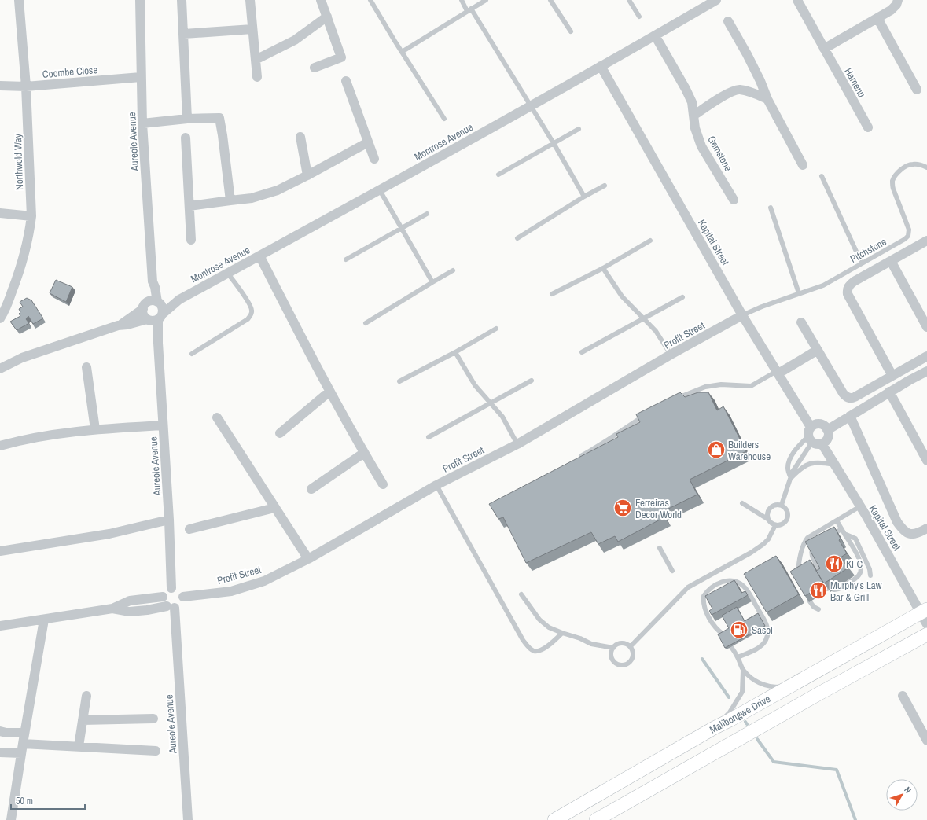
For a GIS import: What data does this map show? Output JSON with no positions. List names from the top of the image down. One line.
{"streets":{"main road":["Malibongwe Drive"],"street":["Coombe Close","Hamenu","Aureole Avenue","Montrose Avenue","Gemstone","Northwold Way","Kapital Street","Profit Street"],"lane":["Pitchstone"]},"crossings":[["Coombe Close","Aureole Avenue"],["Coombe Close","Northwold Way"],["Aureole Avenue","Montrose Avenue"],["Aureole Avenue","Profit Street"],["Montrose Avenue","Gemstone"],["Montrose Avenue","Kapital Street"],["Kapital Street","Pitchstone"],["Kapital Street","Profit Street"],["Kapital Street","Malibongwe Drive"],["Pitchstone","Profit Street"]],"places":{"shop":["Builders Warehouse"],"supermarket":["Ferreiras Decor World"],"restaurant":["KFC","Murphy's Law Bar & Grill"],"fuel station":["Sasol"]},"scale_bar":"50 m","north":"top right"}
